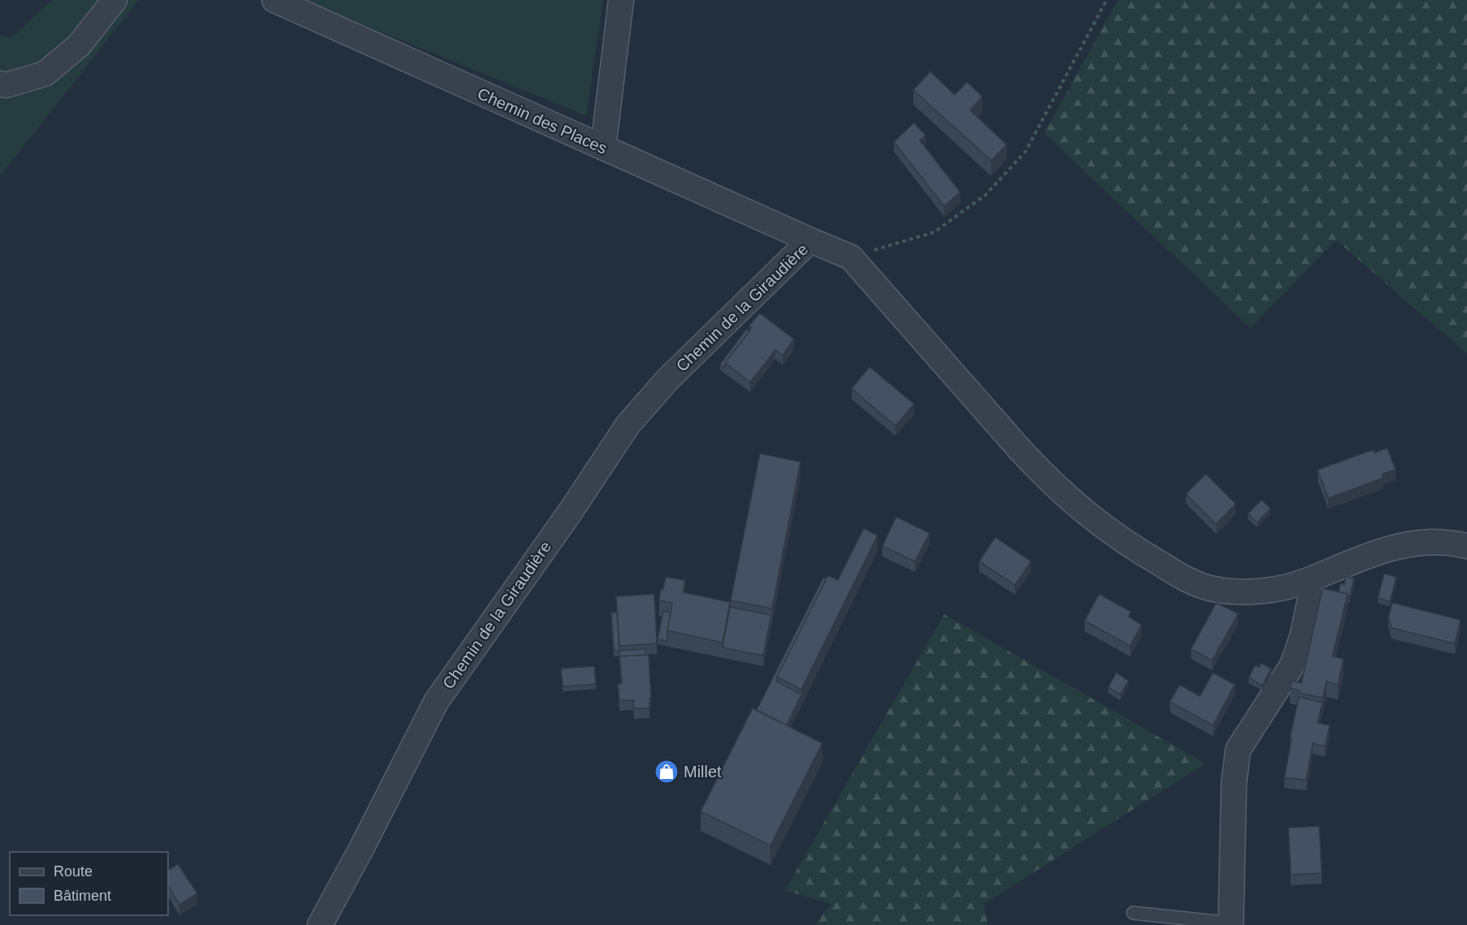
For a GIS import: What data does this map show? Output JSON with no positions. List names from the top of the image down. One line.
{"streets":{"street":["Chemin des Places","Chemin de la Giraudière"]},"crossings":[["Chemin des Places","Chemin de la Giraudière"]],"places":{"shop":["Millet"]},"legend":["Route","Bâtiment"]}
